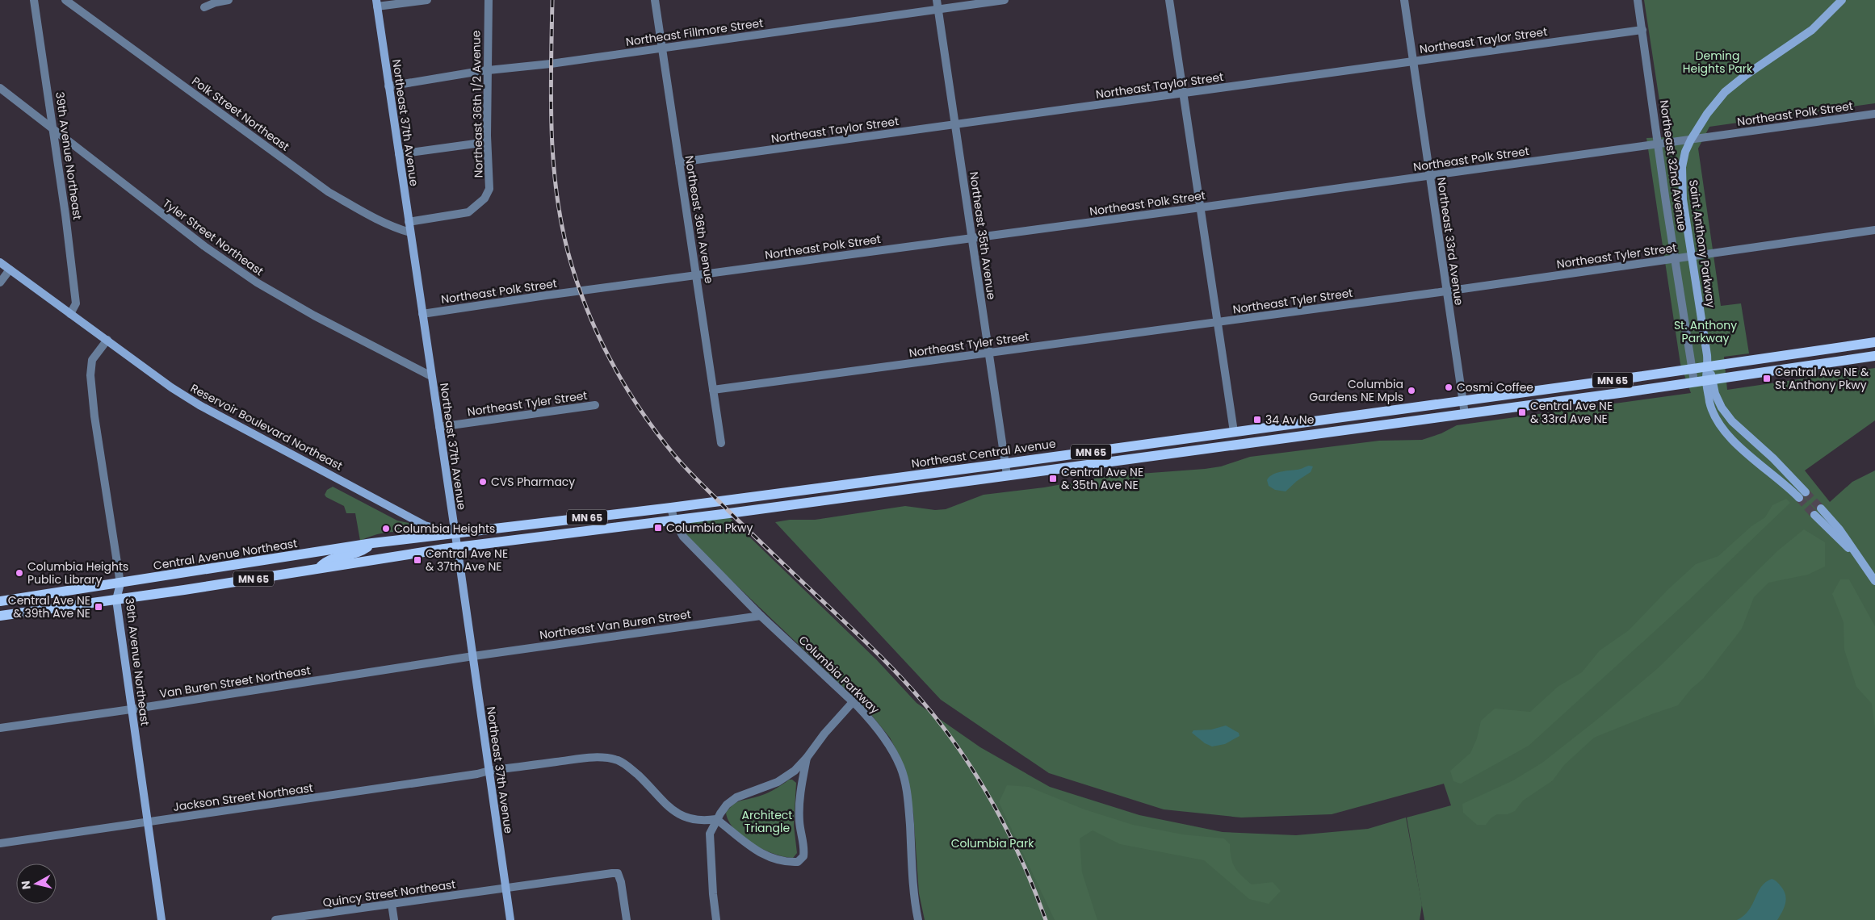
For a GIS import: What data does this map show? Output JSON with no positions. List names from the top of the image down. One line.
{"streets":{"main road":["MN 65","Northeast Central Avenue","Central Avenue Northeast"],"street":["Northeast Fillmore Street","Northeast Taylor Street","Northeast 36th 1/2 Avenue","Polk Street Northeast","Northeast Polk Street","Northeast 37th Avenue","39th Avenue Northeast","Northeast 32nd Avenue","Northeast 36th Avenue","Northeast 35th Avenue","Tyler Street Northeast","Northeast 33rd Avenue","Saint Anthony Parkway","Northeast Tyler Street","Reservoir Boulevard Northeast","Northeast Van Buren Street","Columbia Parkway","Van Buren Street Northeast","Jackson Street Northeast","Quincy Street Northeast"]},"crossings":[["Northeast Fillmore Street","Northeast 36th 1/2 Avenue"],["Northeast Fillmore Street","Northeast 37th Avenue"],["Northeast Fillmore Street","Northeast 36th Avenue"],["Northeast Fillmore Street","Northeast 35th Avenue"],["Northeast Taylor Street","Northeast 32nd Avenue"],["Northeast Taylor Street","Northeast 36th Avenue"],["Northeast Taylor Street","Northeast 35th Avenue"],["Northeast Taylor Street","Northeast 33rd Avenue"],["Northeast 36th 1/2 Avenue","Northeast 37th Avenue"],["Polk Street Northeast","Northeast 37th Avenue"],["Northeast Polk Street","Northeast 37th Avenue"],["Northeast Polk Street","Northeast 32nd Avenue"],["Northeast Polk Street","Northeast 36th Avenue"],["Northeast Polk Street","Northeast 35th Avenue"],["Northeast Polk Street","Northeast 33rd Avenue"],["Northeast Polk Street","Saint Anthony Parkway"],["Northeast 37th Avenue","Tyler Street Northeast"],["Northeast 37th Avenue","Northeast Tyler Street"],["Northeast 37th Avenue","MN 65"],["Northeast 37th Avenue","Reservoir Boulevard Northeast"],["Northeast 37th Avenue","Northeast Central Avenue"],["Northeast 37th Avenue","Central Avenue Northeast"],["Northeast 37th Avenue","Northeast Van Buren Street"],["Northeast 37th Avenue","Van Buren Street Northeast"],["Northeast 37th Avenue","Jackson Street Northeast"],["Northeast 37th Avenue","Quincy Street Northeast"],["39th Avenue Northeast","Tyler Street Northeast"],["39th Avenue Northeast","MN 65"],["39th Avenue Northeast","Reservoir Boulevard Northeast"],["39th Avenue Northeast","Central Avenue Northeast"],["39th Avenue Northeast","Van Buren Street Northeast"],["39th Avenue Northeast","Jackson Street Northeast"],["Northeast 32nd Avenue","Northeast Tyler Street"],["Northeast 32nd Avenue","MN 65"],["Northeast 32nd Avenue","Northeast Central Avenue"],["Northeast 36th Avenue","Northeast Tyler Street"],["Northeast 35th Avenue","Northeast Tyler Street"],["Northeast 35th Avenue","MN 65"],["Northeast 35th Avenue","Northeast Central Avenue"],["Northeast 33rd Avenue","Northeast Tyler Street"],["Northeast 33rd Avenue","MN 65"],["Northeast 33rd Avenue","Northeast Central Avenue"],["Saint Anthony Parkway","Northeast Tyler Street"],["Saint Anthony Parkway","MN 65"],["Saint Anthony Parkway","Northeast Central Avenue"],["MN 65","Columbia Parkway"],["Reservoir Boulevard Northeast","Northeast Central Avenue"],["Reservoir Boulevard Northeast","Central Avenue Northeast"],["Northeast Central Avenue","Central Avenue Northeast"],["Northeast Central Avenue","Columbia Parkway"],["Northeast Van Buren Street","Columbia Parkway"],["Northeast Van Buren Street","Van Buren Street Northeast"]],"parks":["Deming Heights Park","St. Anthony Parkway","Architect Triangle","Columbia Park"],"places":{"transit":["Central Ave NE & St Anthony Pkwy","Central Ave NE & 33rd Ave NE","34 Av Ne","Central Ave NE & 35th Ave NE","Columbia Pkwy","Central Ave NE & 37th Ave NE","Central Ave NE & 39th Ave NE"],"other":["Cosmi Coffee","Columbia Gardens NE Mpls","CVS Pharmacy","Columbia Heights","Columbia Heights Public Library"]},"north":"left"}
